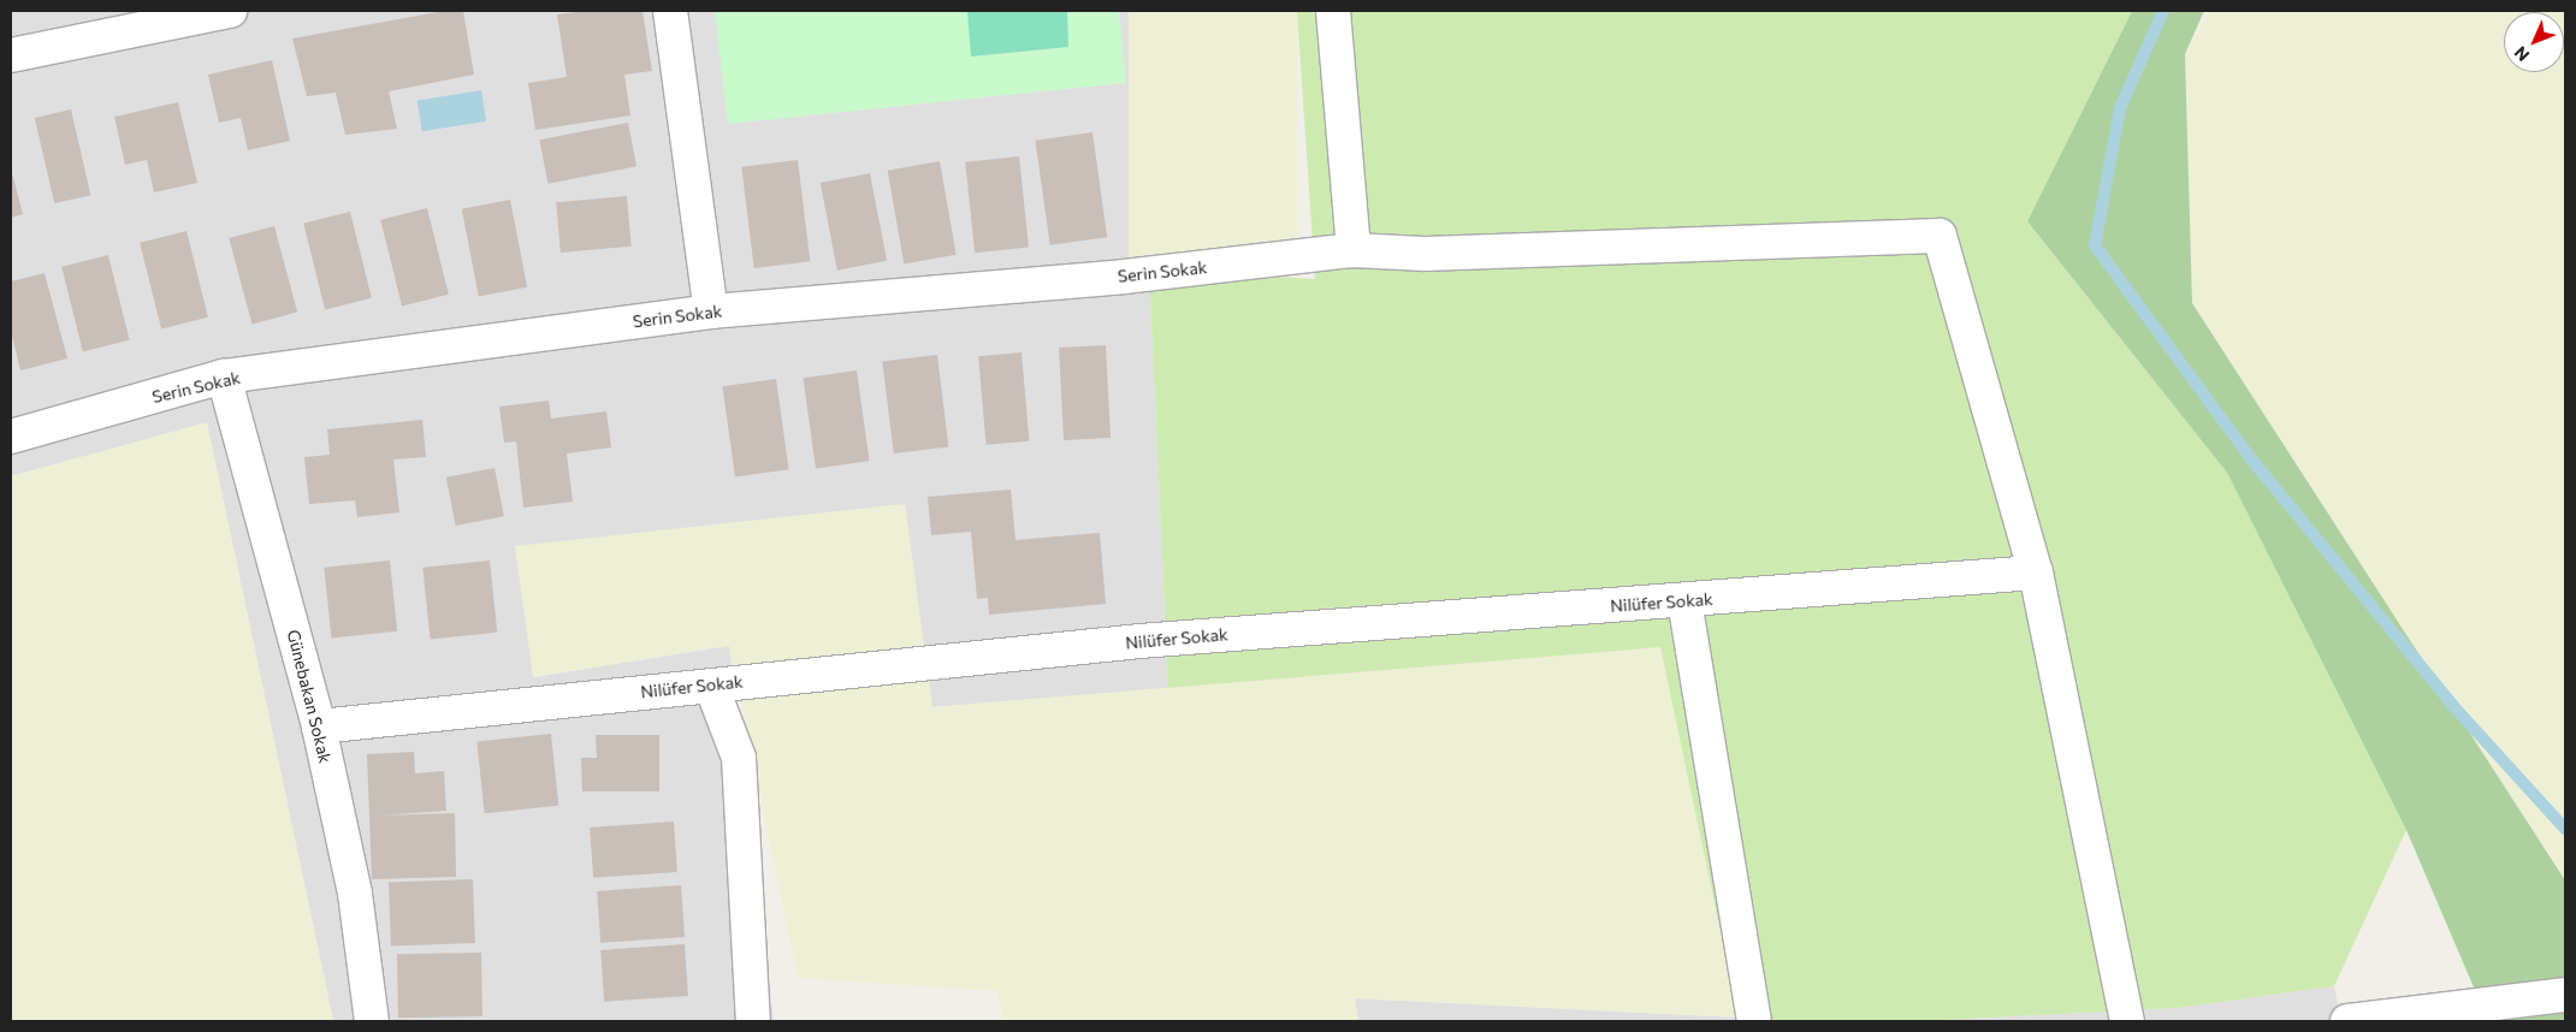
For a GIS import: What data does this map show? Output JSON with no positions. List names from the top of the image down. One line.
{"streets":{"street":["Serin Sokak","Nilüfer Sokak","Günebakan Sokak"]},"crossings":[["Serin Sokak","Nilüfer Sokak"],["Serin Sokak","Günebakan Sokak"],["Nilüfer Sokak","Günebakan Sokak"]],"north":"bottom left"}
